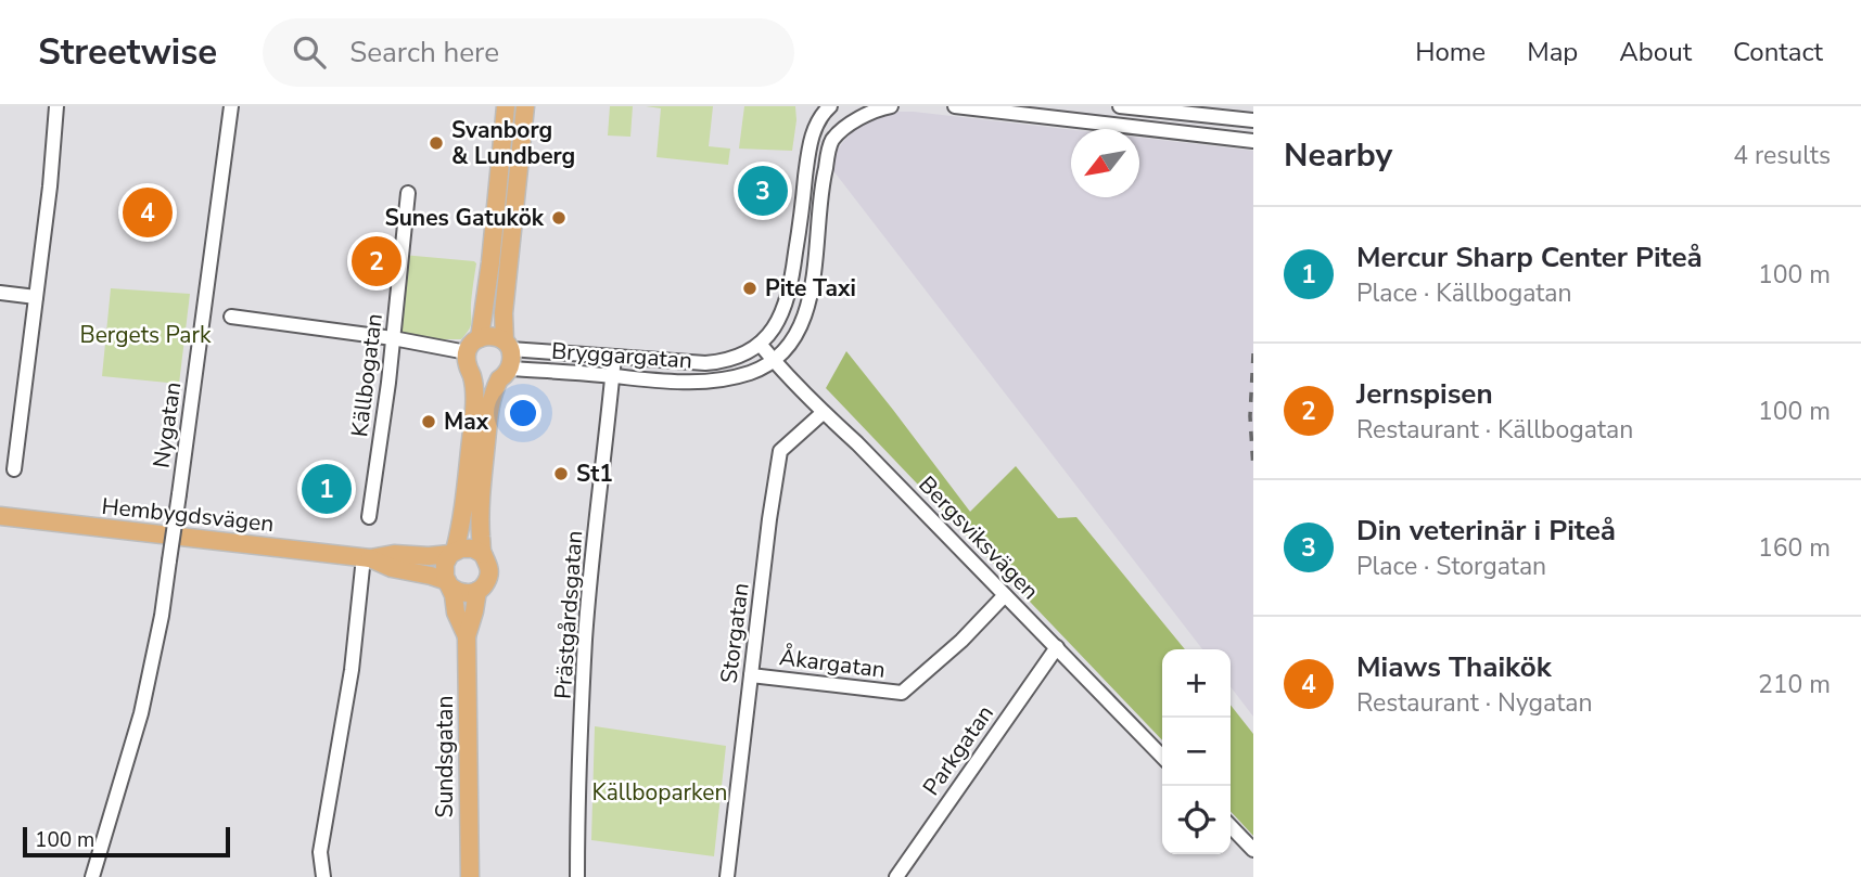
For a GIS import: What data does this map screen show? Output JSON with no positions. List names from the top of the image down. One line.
{"streets":{"main road":["Hembygdsvägen","Sundsgatan"],"street":["Bryggargatan","Källbogatan","Nygatan","Bergsviksvägen","Prästgårdsgatan","Storgatan","Åkargatan","Parkgatan"]},"crossings":[["Bryggargatan","Bergsviksvägen"],["Bryggargatan","Prästgårdsgatan"],["Bryggargatan","Sundsgatan"],["Hembygdsvägen","Sundsgatan"],["Bergsviksvägen","Storgatan"],["Bergsviksvägen","Åkargatan"],["Bergsviksvägen","Parkgatan"],["Storgatan","Åkargatan"]],"parks":["Bergets Park","Källboparken"],"places":["Svanborg & Lundberg","Sunes Gatukök","Pite Taxi","Max","St1"],"scale_bar":"100 m","north":"bottom left","page":{"header":"Streetwise","search":"Search here","nav":["Home","Map","About","Contact"],"heading":["Nearby","4 results"],"pins":["3","4","2","1"],"list":[{"mark":"1","name":"Mercur Sharp Center Piteå","note":"Place · Källbogatan","value":"100 m"},{"mark":"2","name":"Jernspisen","note":"Restaurant · Källbogatan","value":"100 m"},{"mark":"3","name":"Din veterinär i Piteå","note":"Place · Storgatan","value":"160 m"},{"mark":"4","name":"Miaws Thaikök","note":"Restaurant · Nygatan","value":"210 m"}],"map_buttons":["+","−"],"scale":"100 m"}}
